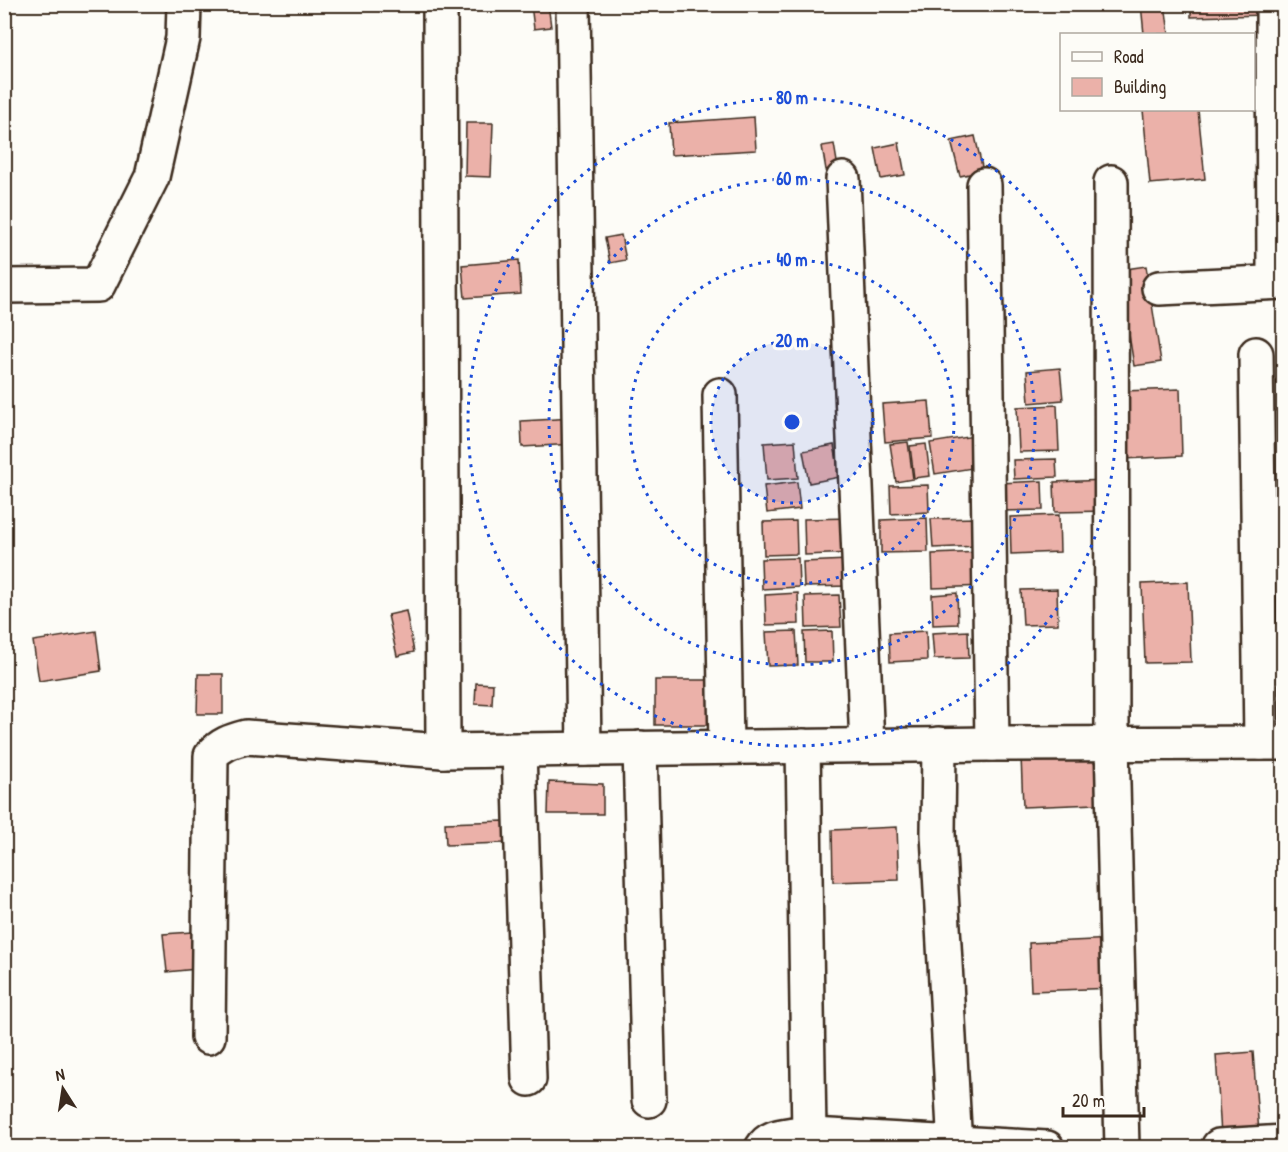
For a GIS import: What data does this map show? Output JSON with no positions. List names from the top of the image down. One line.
{"legend":["Road","Building"],"scale_bar":"20 m","north":"top","rings":["80 m","60 m","40 m","20 m"]}
